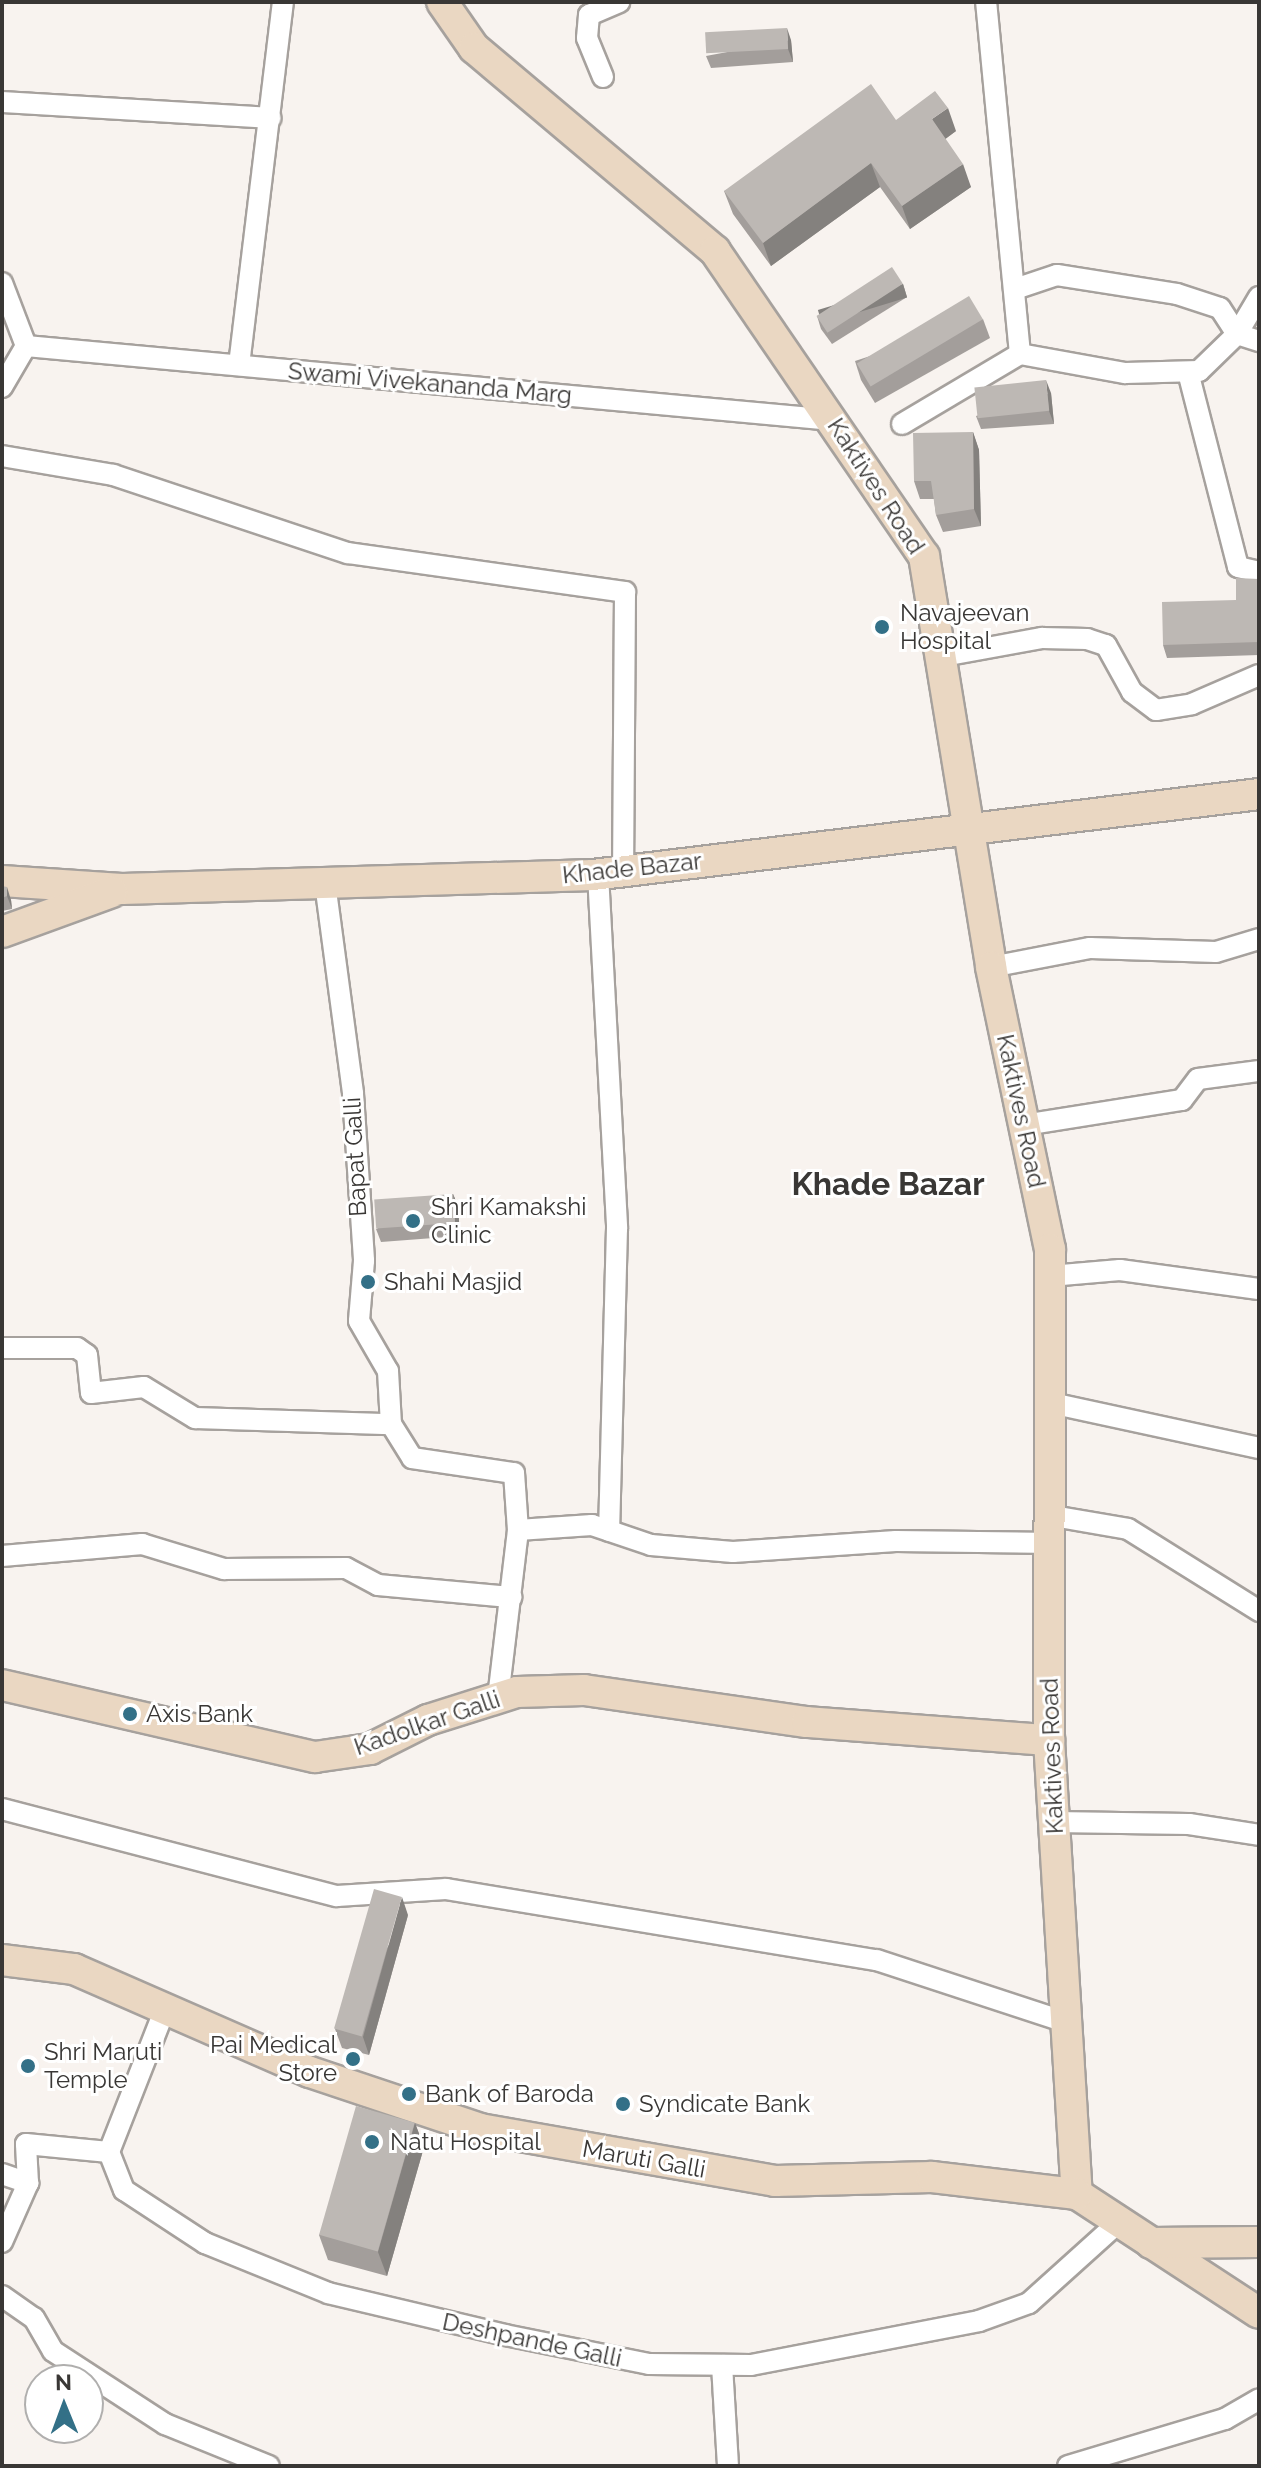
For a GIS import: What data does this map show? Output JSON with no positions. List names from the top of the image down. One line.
{"streets":{"main road":["Kaktives Road","Khade Bazar","Kadolkar Galli","Maruti Galli"],"street":["Swami Vivekananda Marg","Bapat Galli","Deshpande Galli"]},"crossings":[["Swami Vivekananda Marg","Kaktives Road"],["Kaktives Road","Khade Bazar"],["Kaktives Road","Kadolkar Galli"],["Kaktives Road","Maruti Galli"],["Khade Bazar","Bapat Galli"]],"districts":["Khade Bazar"],"places":["Navajeevan Hospital","Shri Kamakshi Clinic","Shahi Masjid","Axis Bank","Pai Medical Store","Shri Maruti Temple","Bank of Baroda","Syndicate Bank","Natu Hospital"],"north":"top"}
